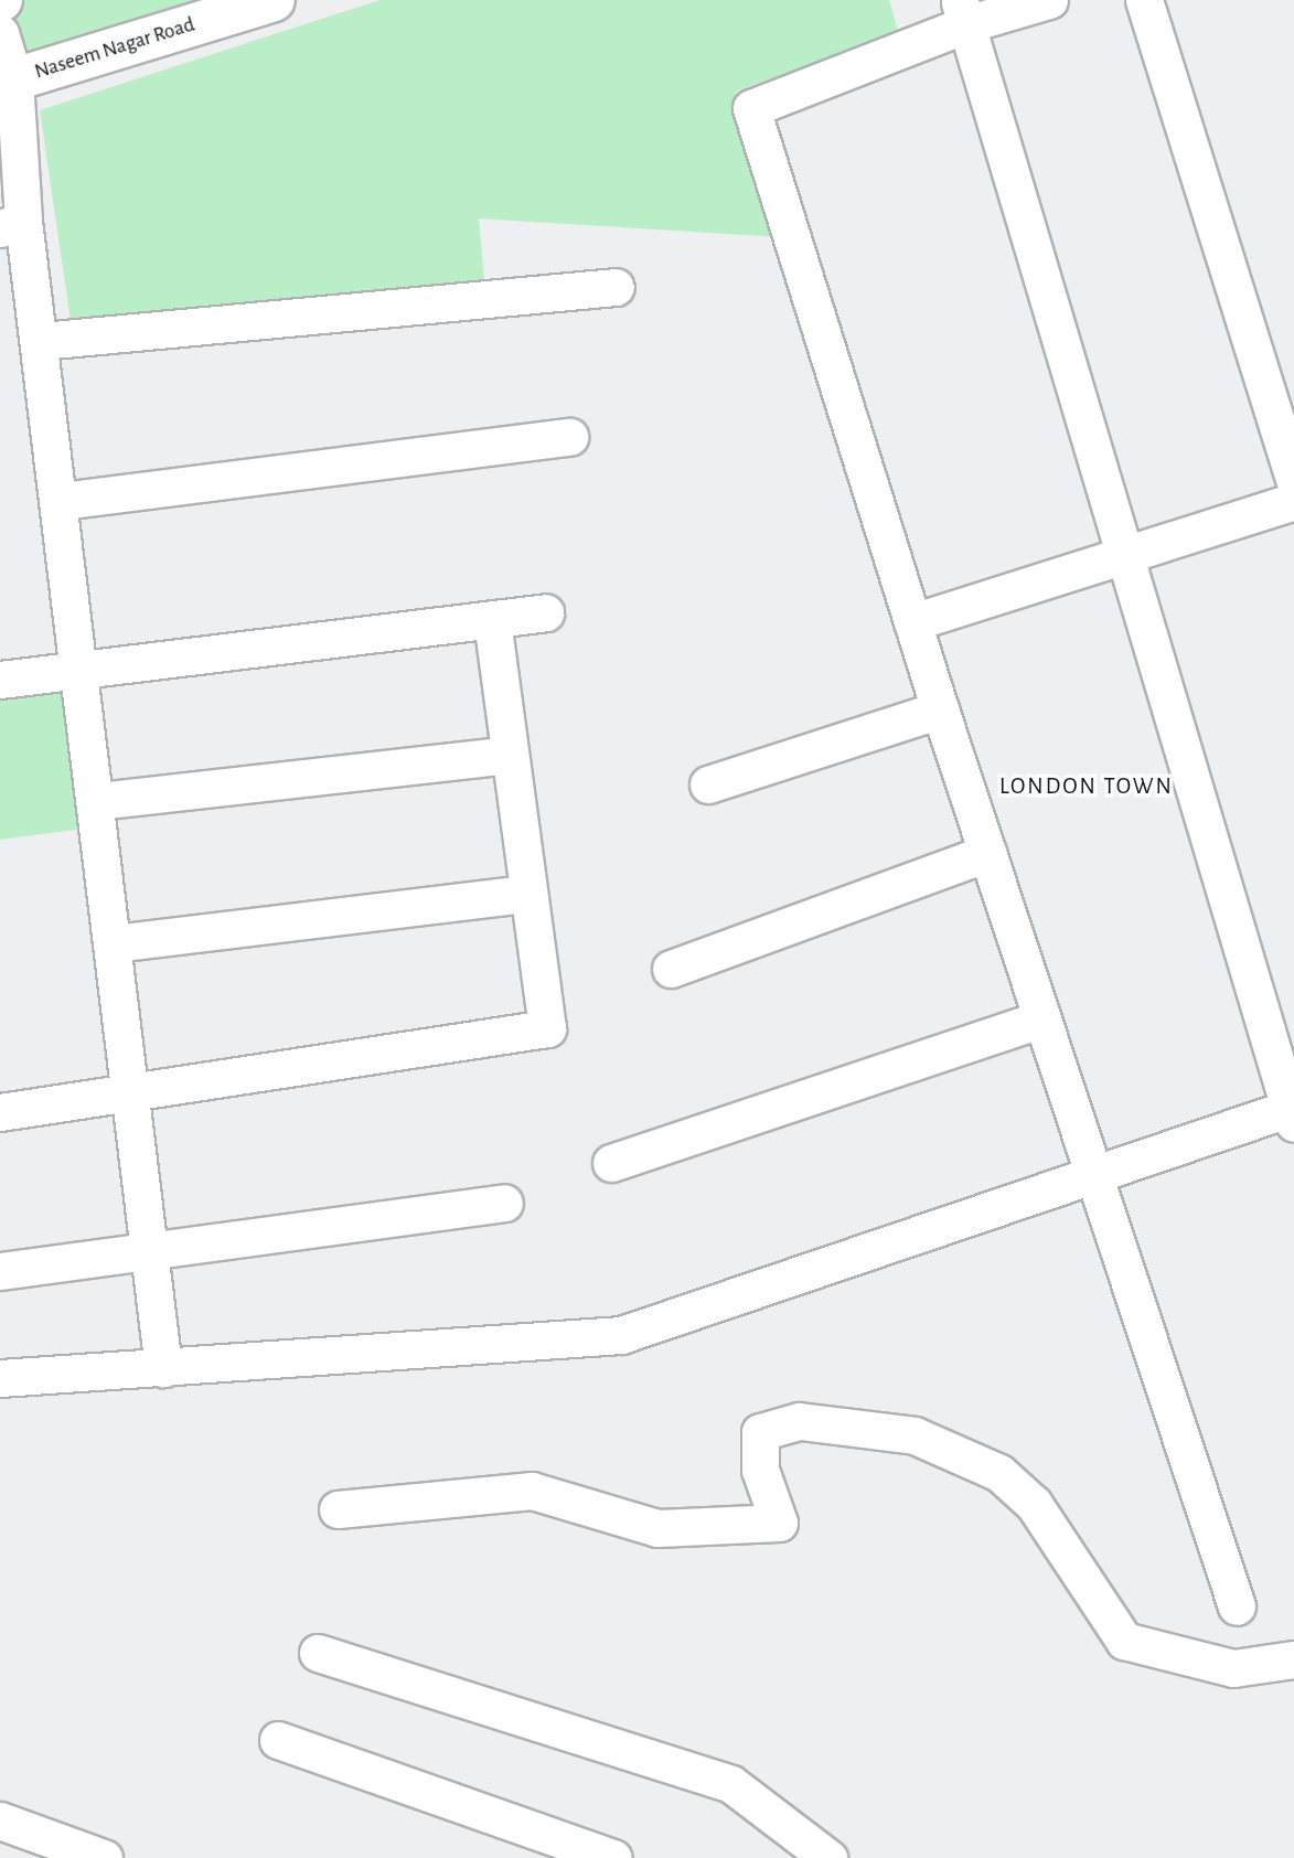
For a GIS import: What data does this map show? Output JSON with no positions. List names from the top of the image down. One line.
{"streets":{"main road":["Naseem Nagar Road"]},"districts":["LONDON TOWN"]}
